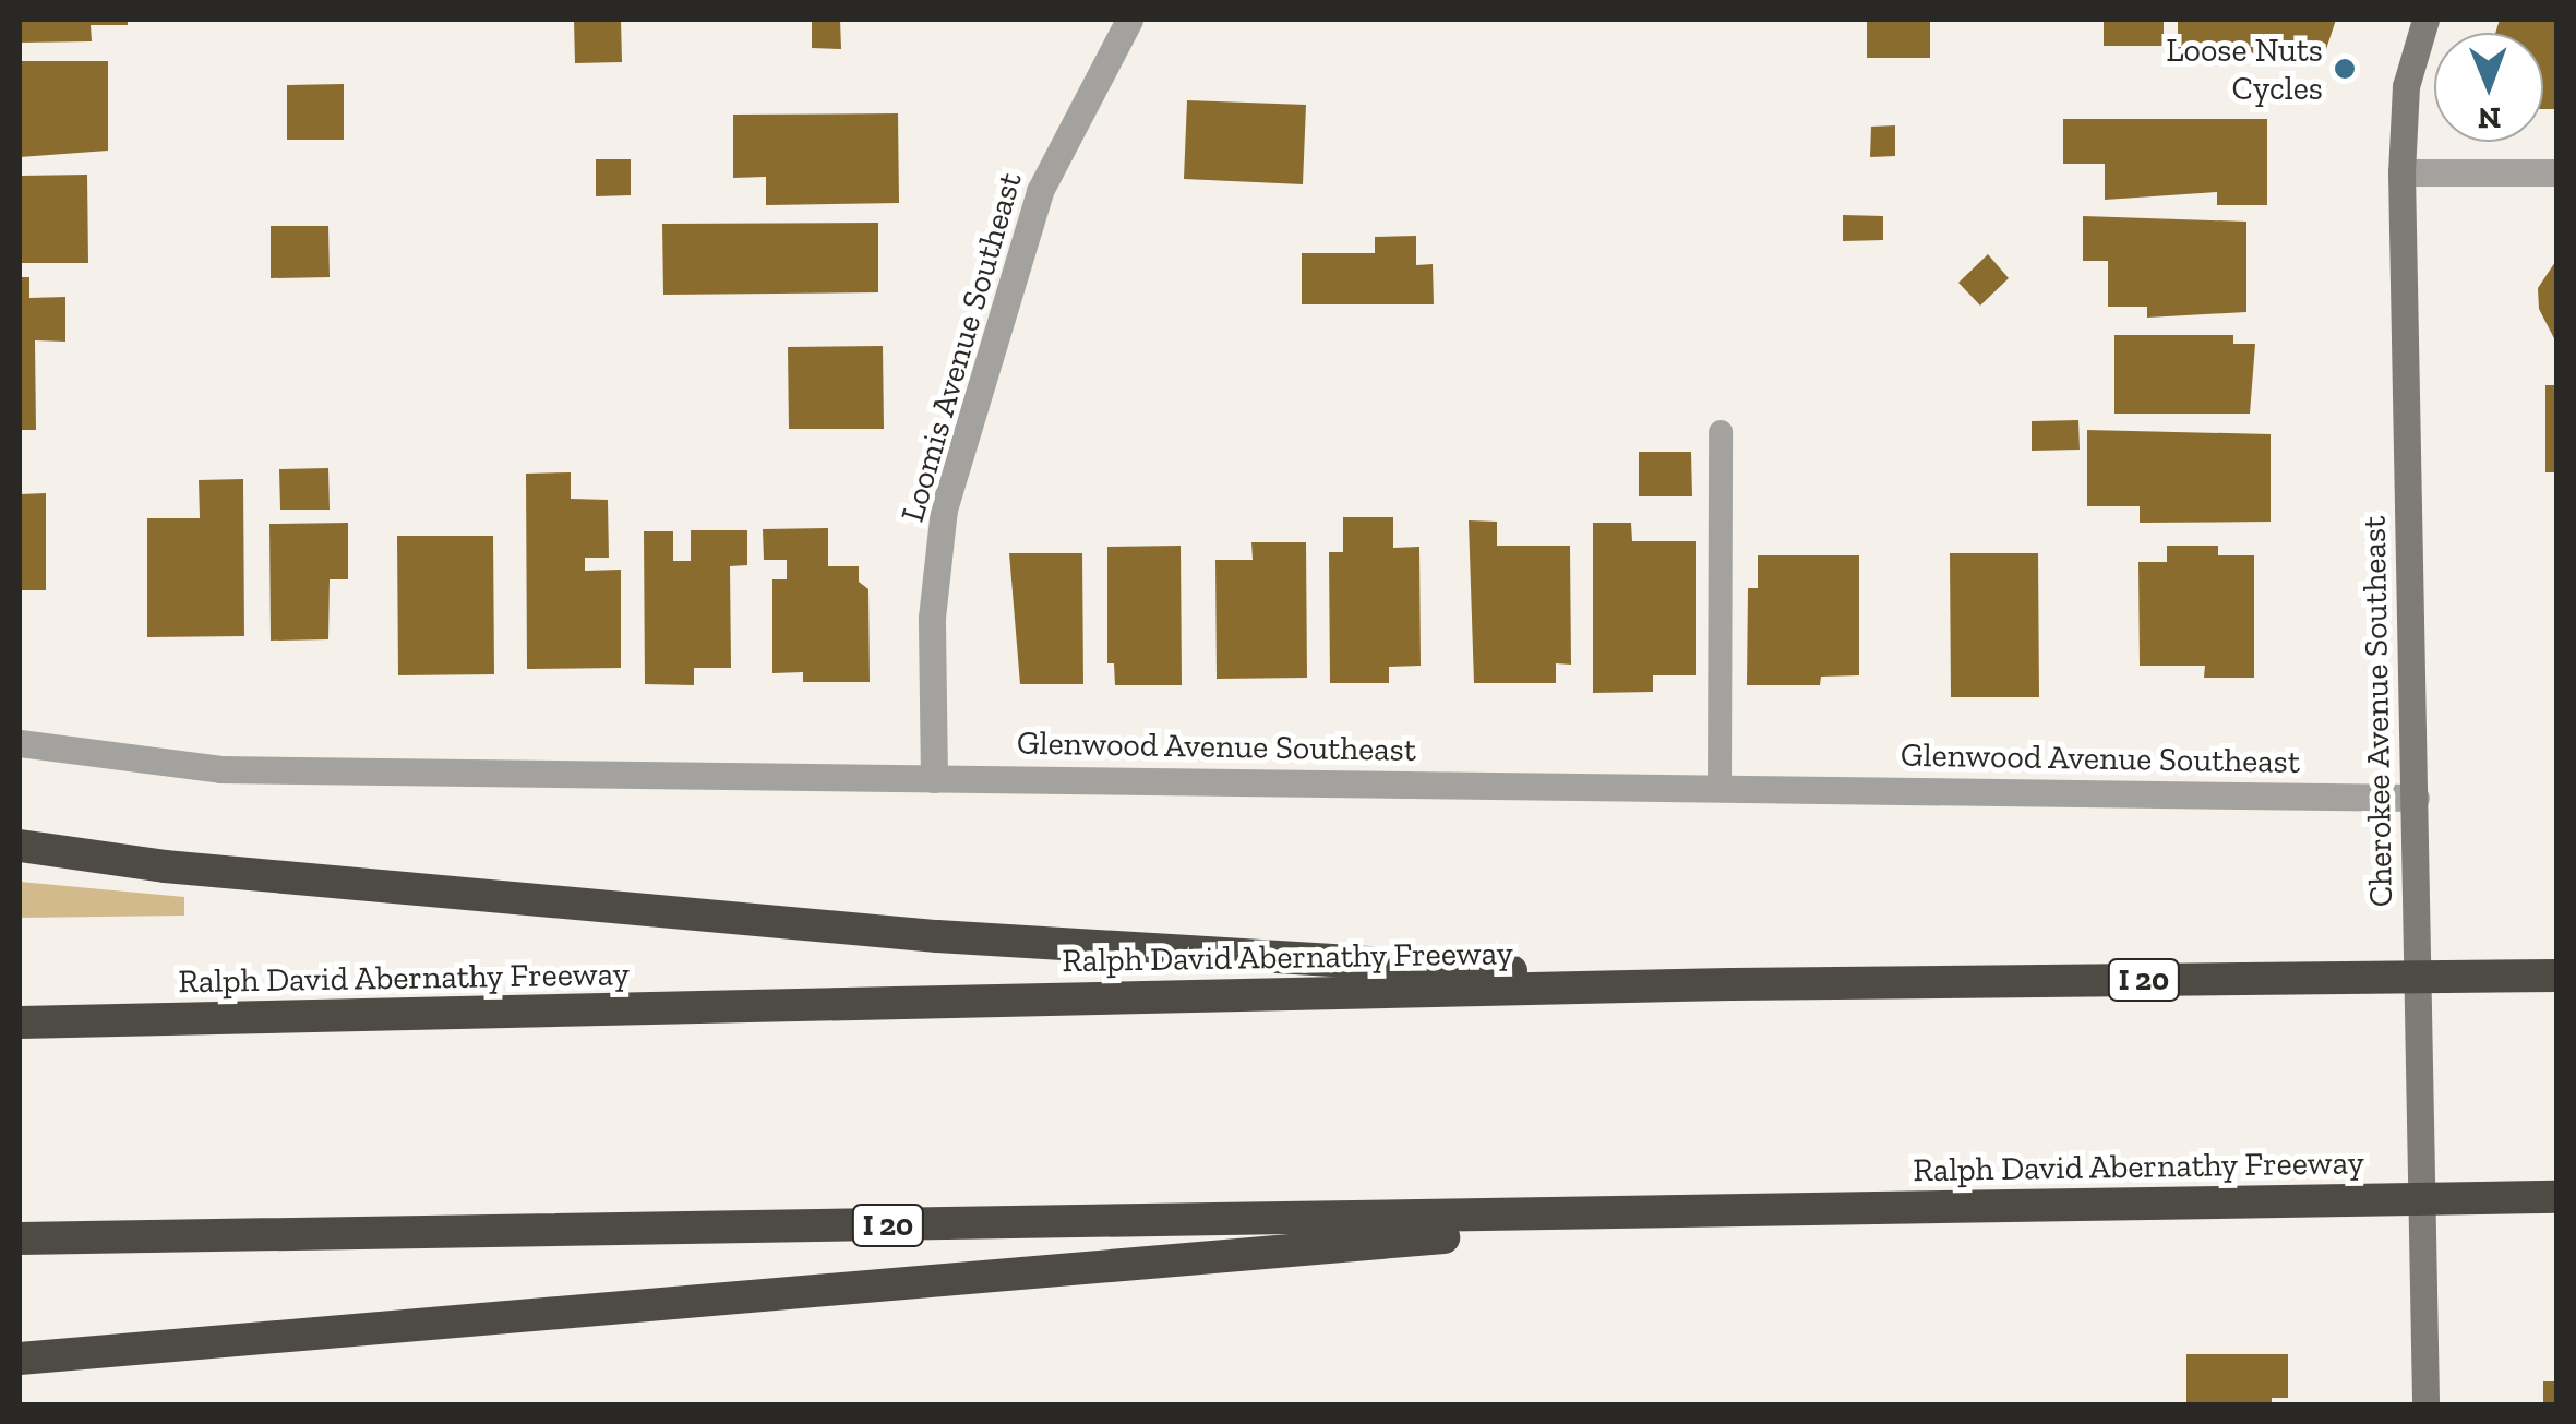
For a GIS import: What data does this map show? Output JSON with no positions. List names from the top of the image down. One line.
{"streets":{"highway":["Ralph David Abernathy Freeway","I 20"],"street":["Loomis Avenue Southeast","Cherokee Avenue Southeast","Glenwood Avenue Southeast"]},"crossings":[["Loomis Avenue Southeast","Glenwood Avenue Southeast"],["Cherokee Avenue Southeast","Glenwood Avenue Southeast"]],"places":["Loose Nuts Cycles"],"north":"bottom"}
